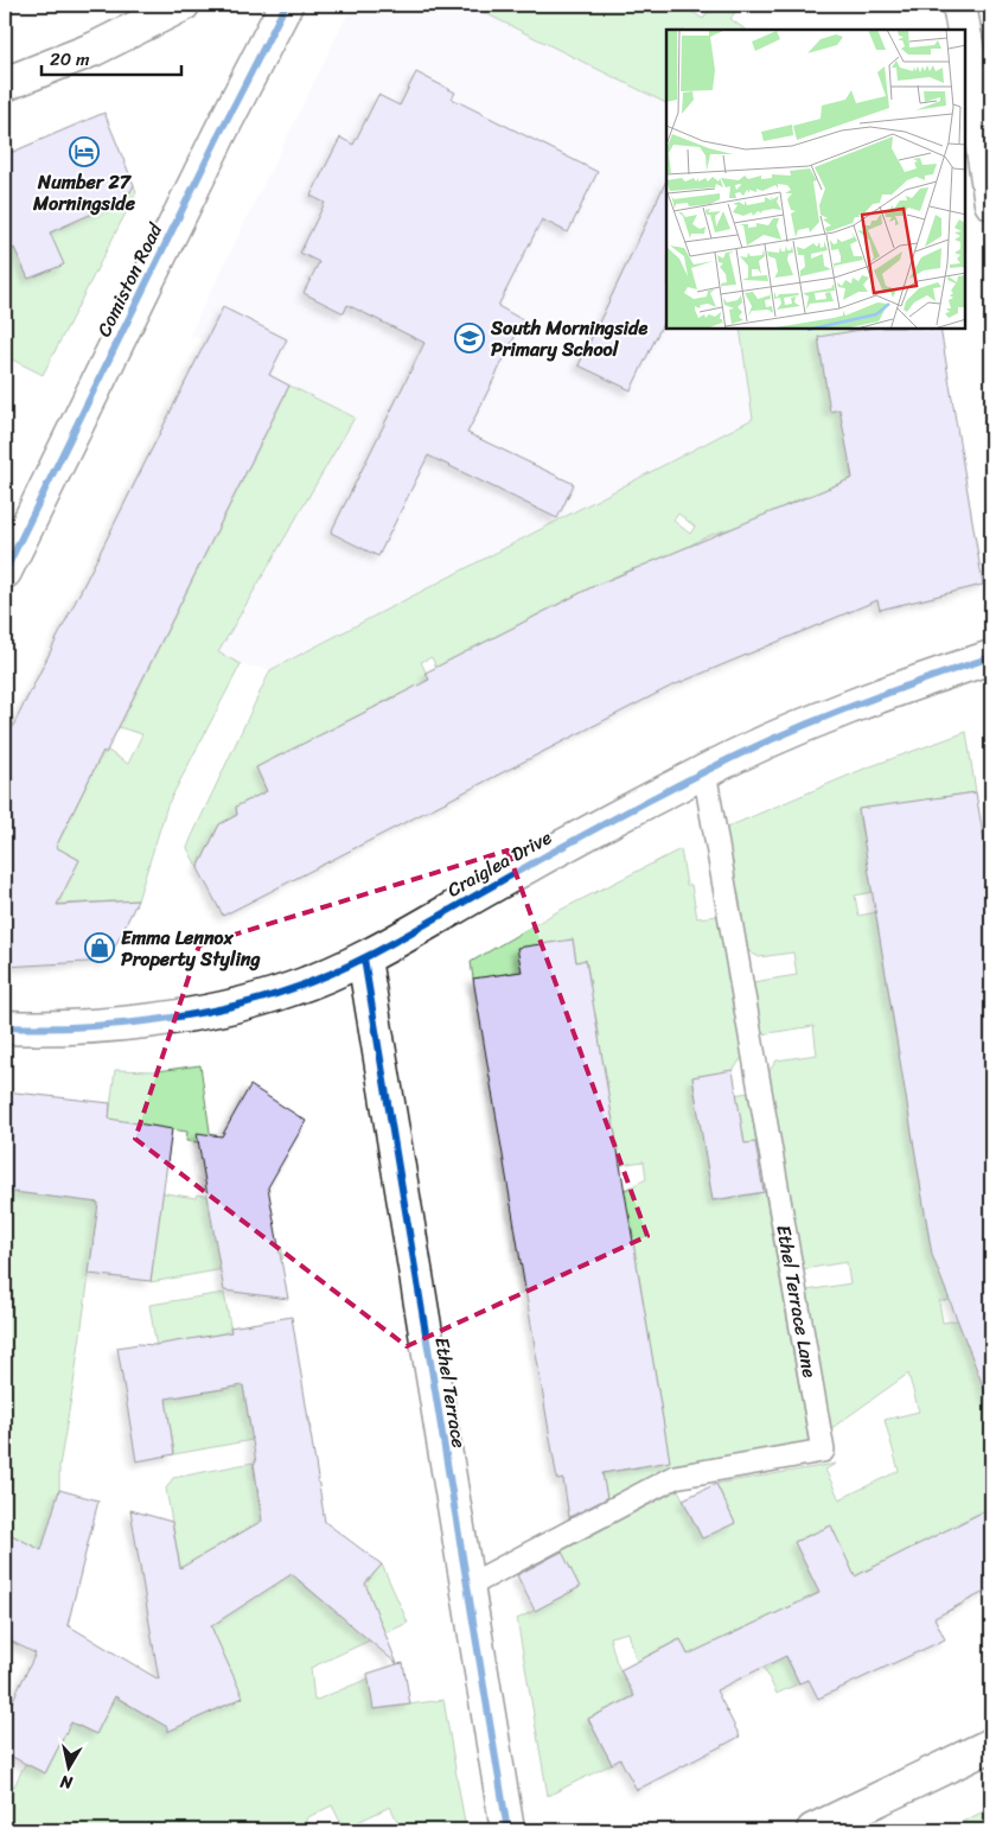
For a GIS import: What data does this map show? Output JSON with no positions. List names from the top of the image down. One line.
{"streets":{"street":["Comiston Road","Craiglea Drive","Ethel Terrace"],"lane":["Ethel Terrace Lane"]},"crossings":[["Craiglea Drive","Ethel Terrace Lane"],["Craiglea Drive","Ethel Terrace"],["Ethel Terrace Lane","Ethel Terrace"]],"places":{"hotel":["Number 27 Morningside"],"school or university":["South Morningside Primary School"],"shop":["Emma Lennox Property Styling"]},"scale_bar":"20 m","north":"bottom"}
